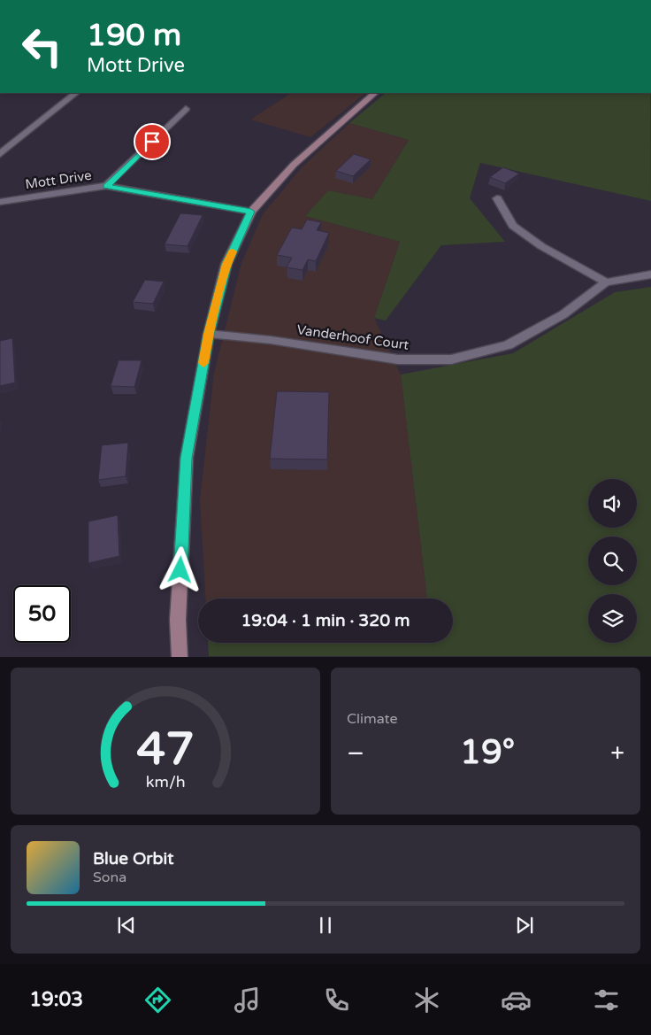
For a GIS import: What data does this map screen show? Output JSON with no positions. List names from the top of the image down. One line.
{"streets":{"street":["Mott Drive","Vanderhoof Court"]},"page":{"turn":["190 m","Mott Drive"],"limit":"50","trip":"19:04 · 1 min · 320 m","tile":"Climate","heat":["−","19°","+"],"song":["Blue Orbit","Sona"],"tabs":"19:03","gauge":["47","km/h"]}}
